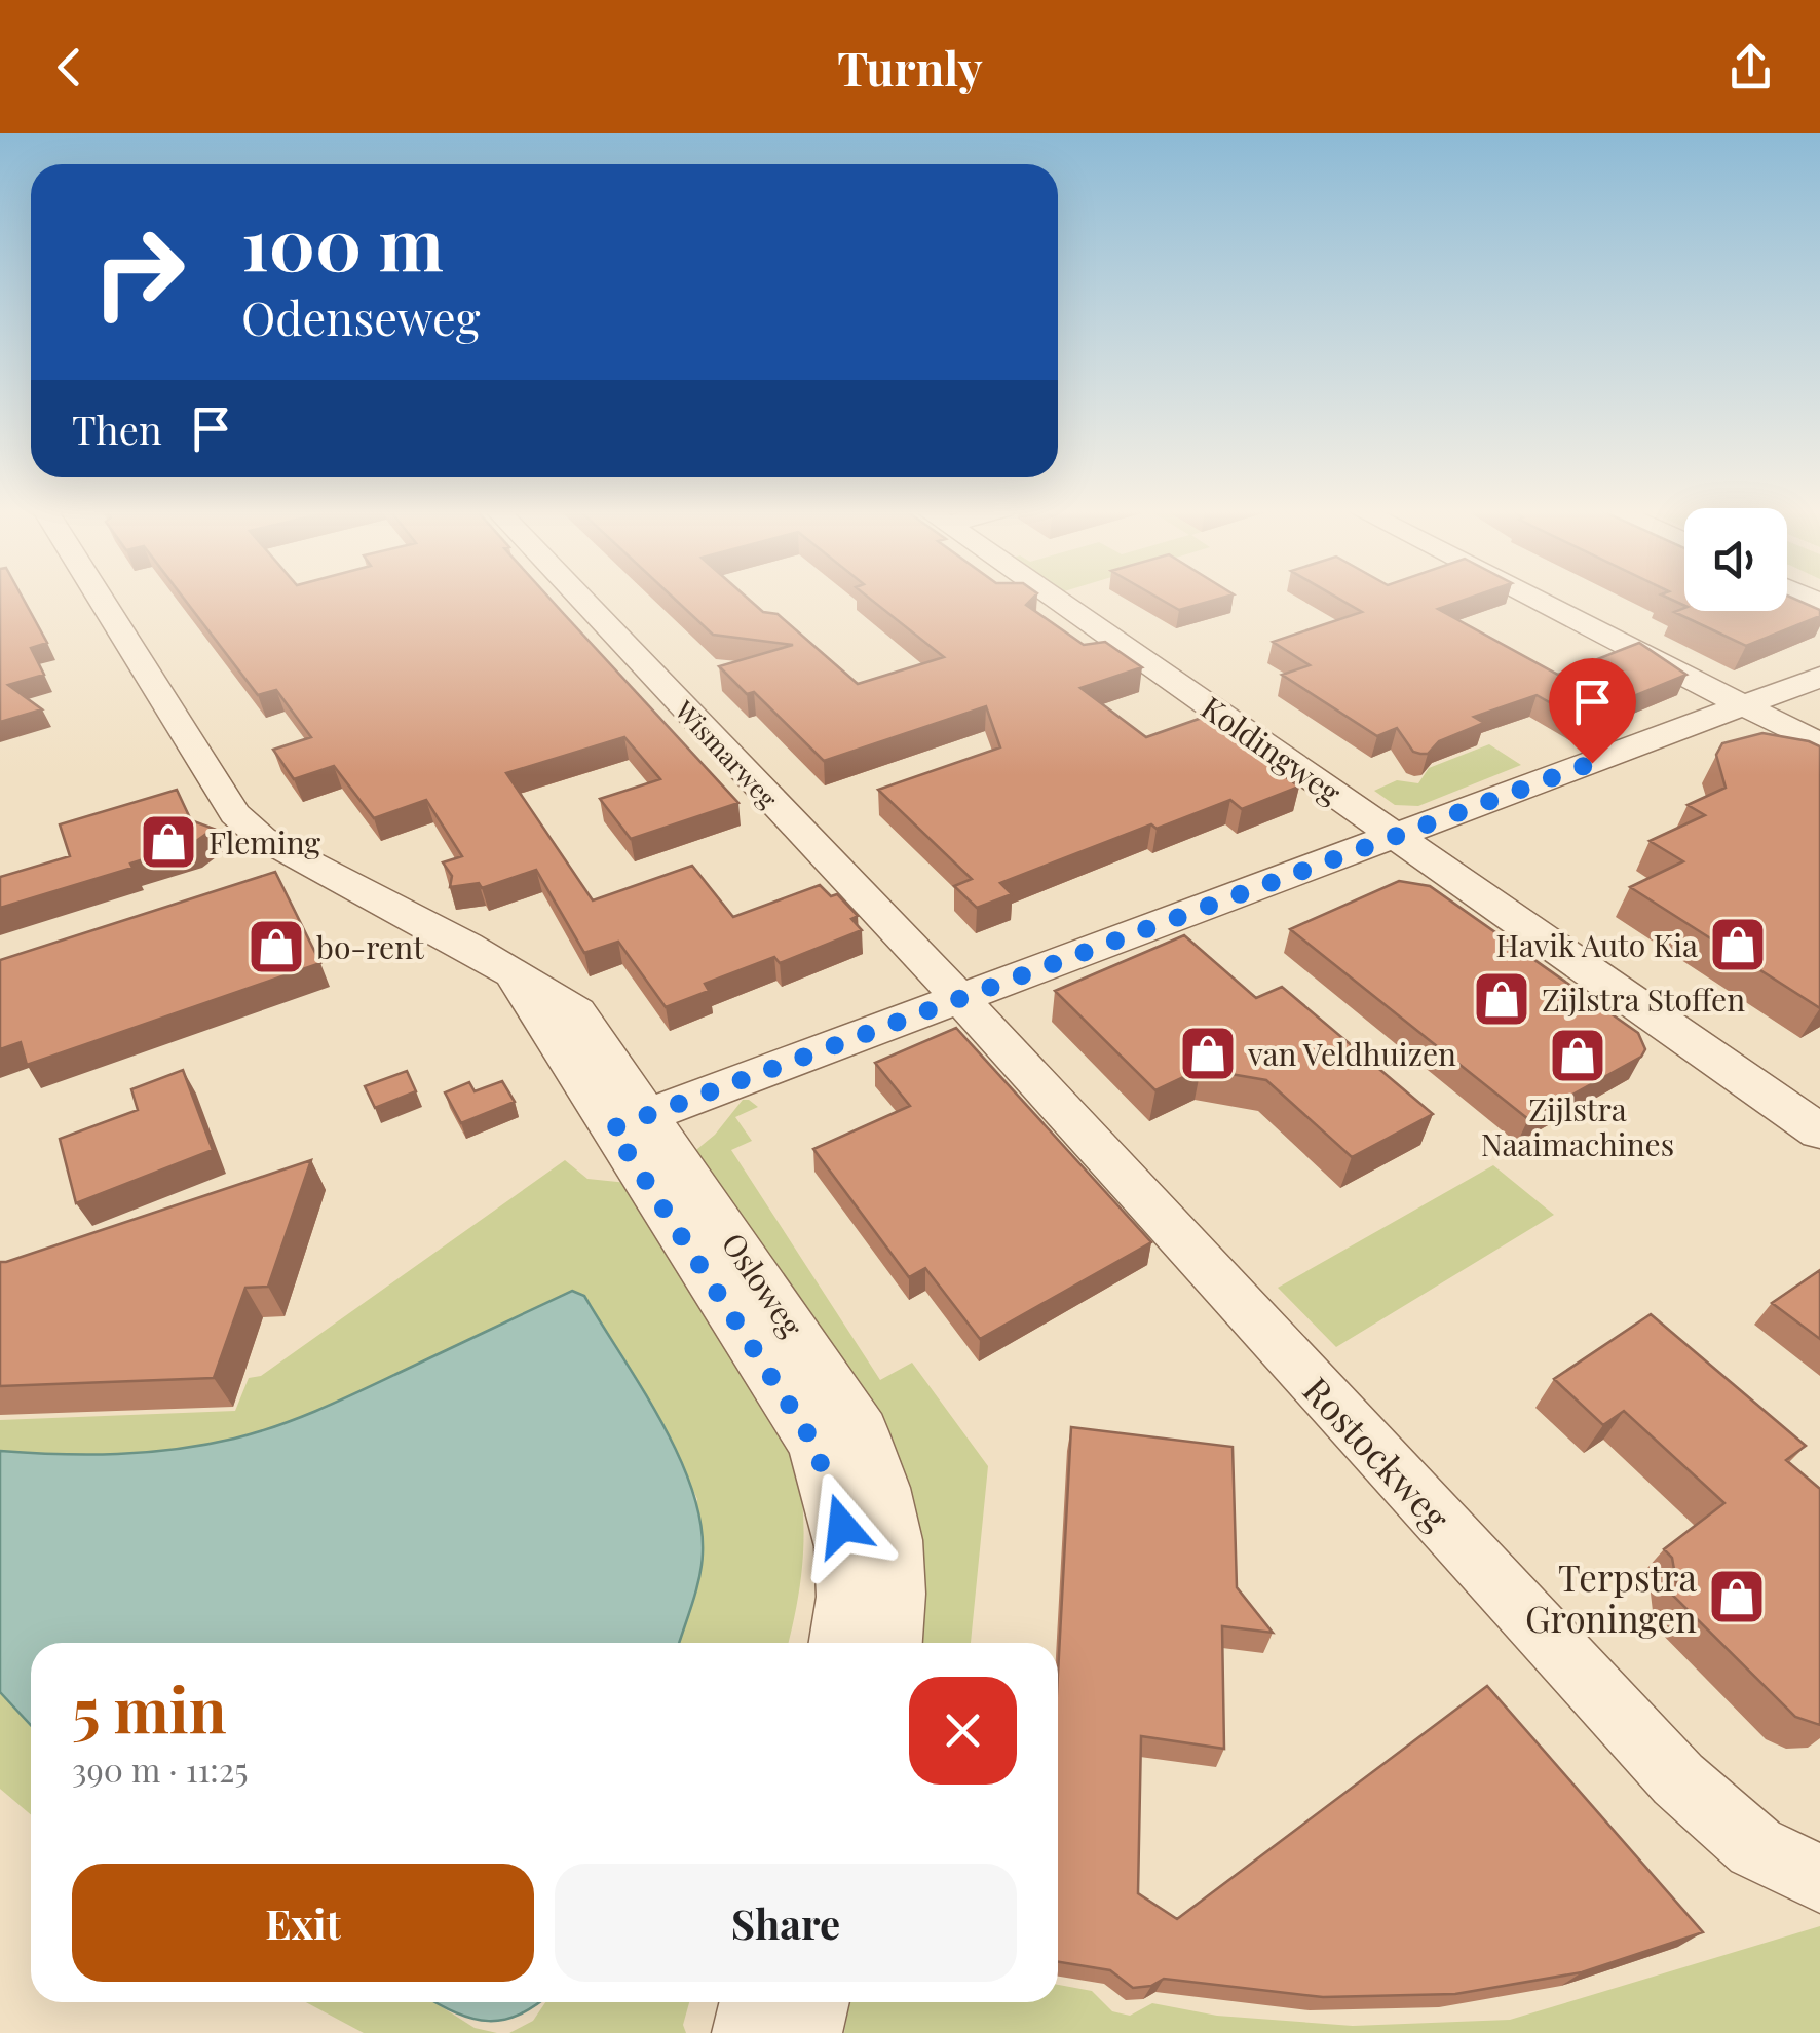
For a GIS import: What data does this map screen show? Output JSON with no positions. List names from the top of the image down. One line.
{"streets":{"street":["Koldingweg","Wismarweg","Osloweg","Rostockweg"]},"crossings":[["Wismarweg","Rostockweg"]],"places":{"shop":["Fleming","Havik Auto Kia","bo-rent","Zijlstra Stoffen","van Veldhuizen","Zijlstra Naaimachines","Terpstra Groningen"]},"page":{"header":"Turnly","turn":["100 m","Odenseweg"],"then":"Then","heading":["5 min","390 m · 11:25"],"buttons":["Exit","Share"]}}
